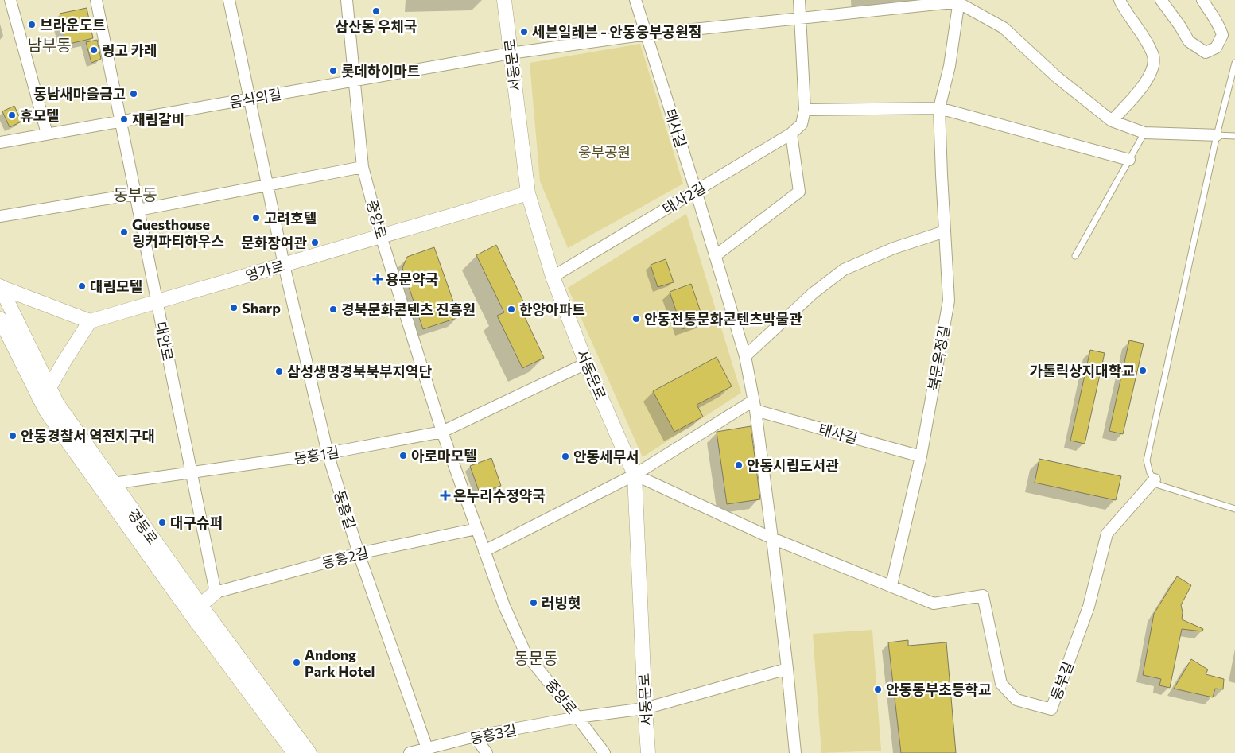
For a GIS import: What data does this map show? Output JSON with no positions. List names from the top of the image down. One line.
{"streets":{"street":["서동문로","음식의길","태사길","태사2길","중앙로","영가로","대안로","북문옥정길","동흥1길","동흥길","경동로","동흥2길","동부길","동흥3길"]},"crossings":[["서동문로","음식의길"],["서동문로","태사2길"],["서동문로","영가로"],["서동문로","동흥3길"],["음식의길","태사길"],["음식의길","태사2길"],["음식의길","중앙로"],["음식의길","대안로"],["음식의길","동흥길"],["태사길","태사2길"],["태사길","북문옥정길"],["중앙로","영가로"],["중앙로","동흥1길"],["중앙로","동흥2길"],["중앙로","동흥3길"],["영가로","대안로"],["영가로","동흥길"],["대안로","동흥1길"],["대안로","동흥2길"],["북문옥정길","동부길"],["동흥1길","동흥길"],["동흥길","동흥2길"],["동흥길","동흥3길"]],"districts":["남부동","동부동","동문동"],"parks":["웅부공원"],"places":{"other":["삼산동 우체국","브라운도트","세븐일레븐 - 안동웅부공원점","링고 카레","롯데하이마트","동남새마을금고","휴모텔","재림갈비","고려호텔","Guesthouse 링커파티하우스","문화장여관","대림모텔","Sharp","경북문화콘텐츠 진흥원","한양아파트","안동전통문화콘텐츠박물관","가톨릭상지대학교","삼성생명경북북부지역단","안동경찰서 역전지구대","아로마모텔","안동세무서","안동시립도서관","대구슈퍼","러빙헛","Andong Park Hotel","안동동부초등학교"],"health":["용문약국","온누리수정약국"]}}
